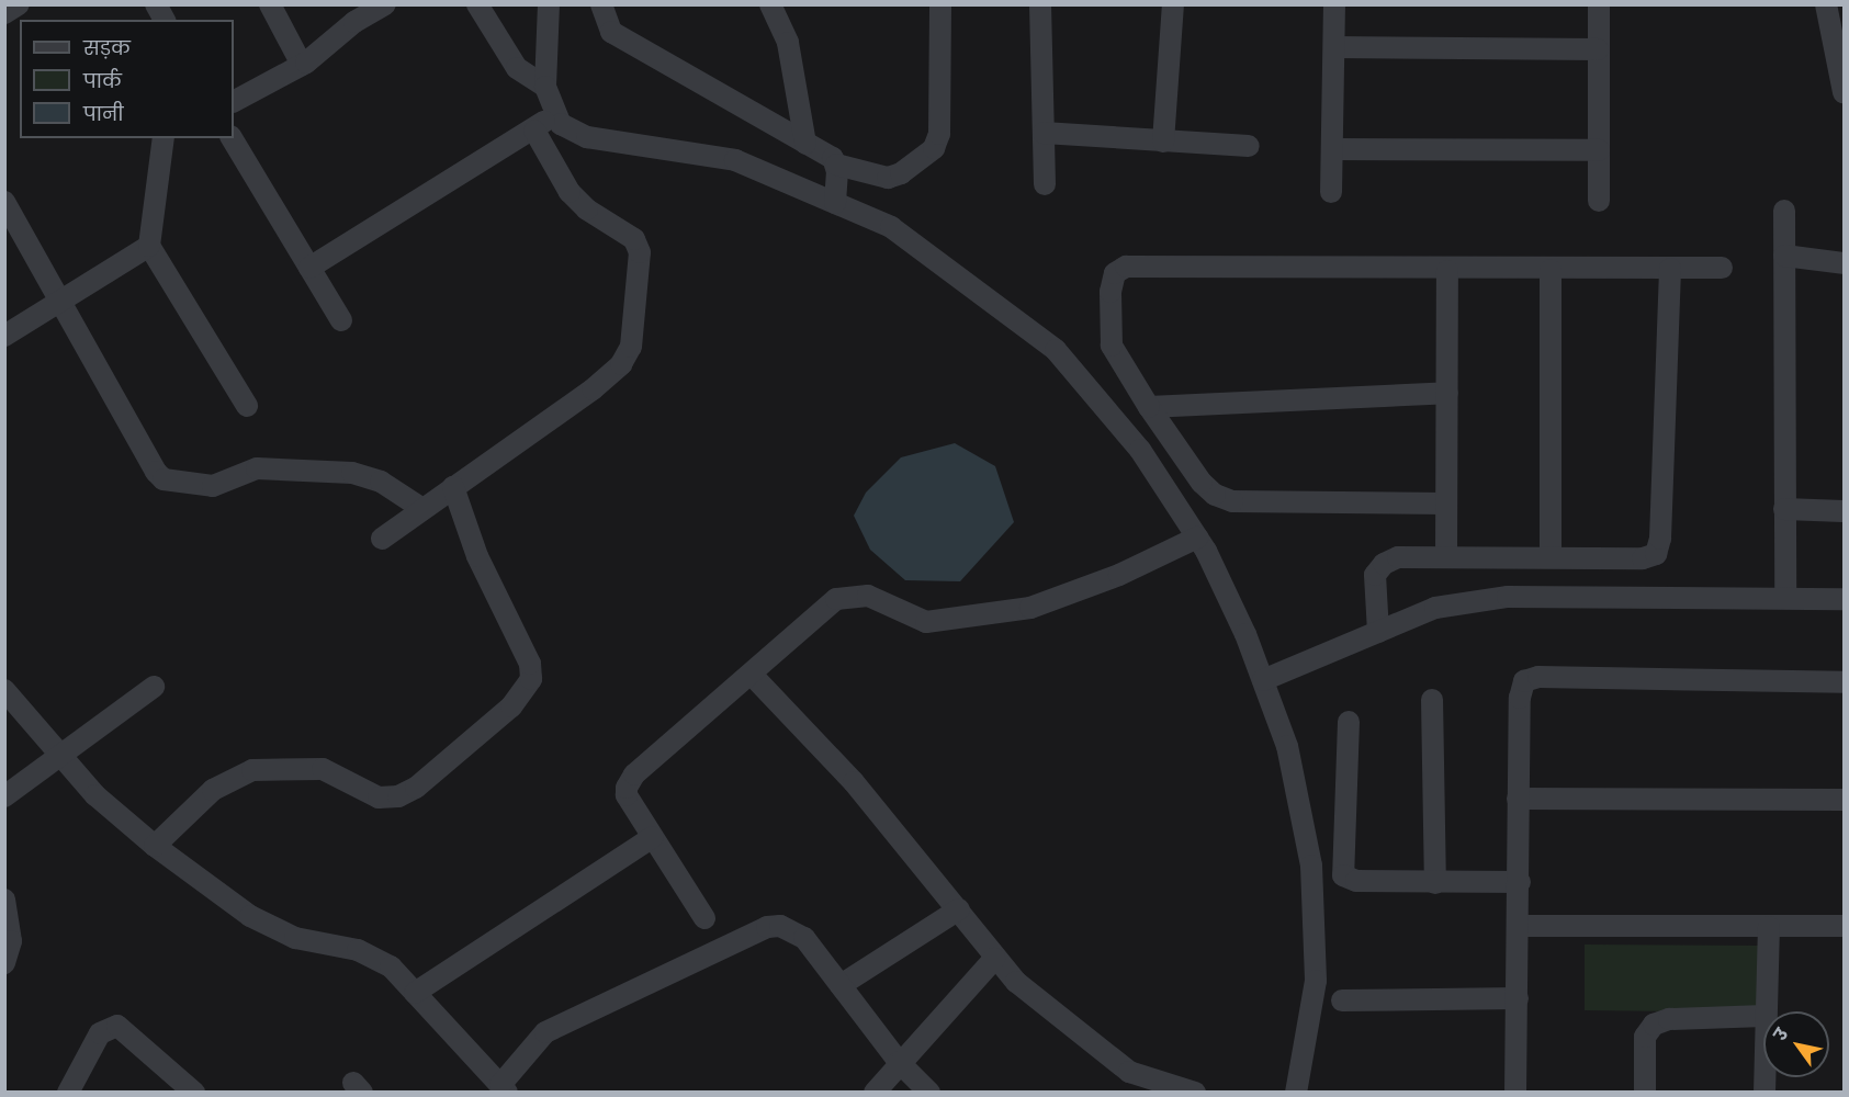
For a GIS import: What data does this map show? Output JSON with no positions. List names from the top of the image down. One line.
{"legend":["सड़क","पार्क","पानी"],"north":"top left"}
